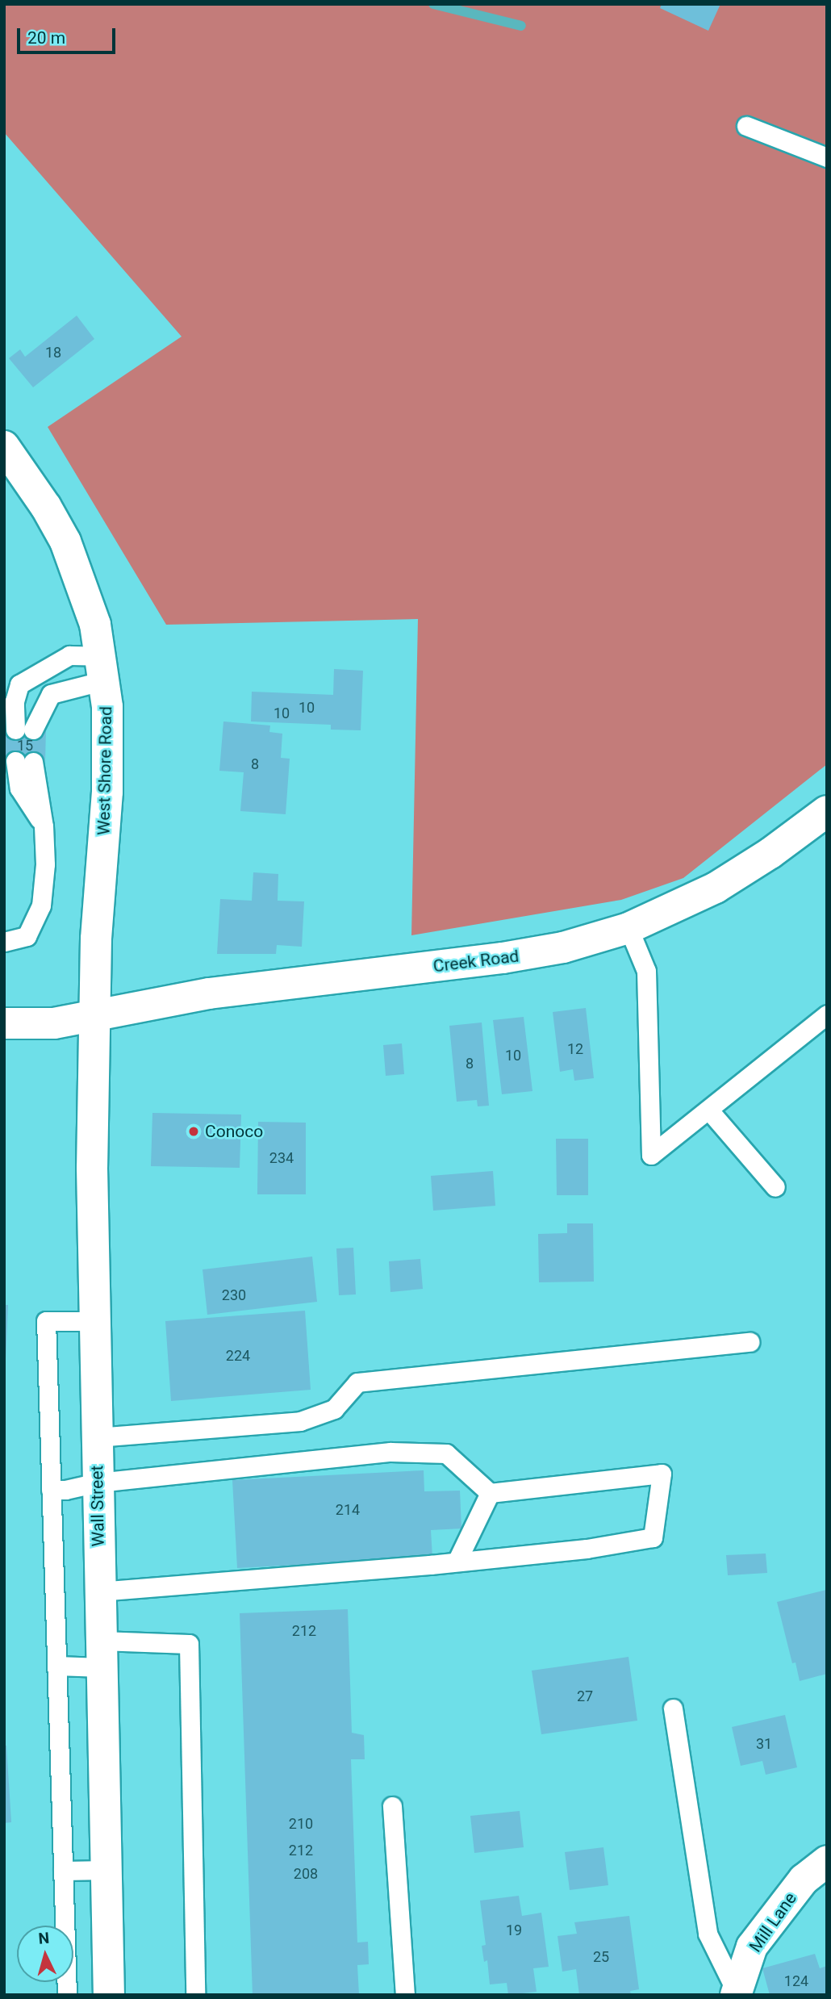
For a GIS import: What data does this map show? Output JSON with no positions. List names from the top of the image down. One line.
{"streets":{"street":["West Shore Road","Creek Road","Wall Street","Mill Lane"]},"crossings":[["West Shore Road","Creek Road"],["West Shore Road","Wall Street"],["Creek Road","Wall Street"]],"places":["Conoco"],"house_numbers":["18","10","10","15","8","12","10","8","234","230","224","214","212","27","31","210","212","208","19","25","124"],"scale_bar":"20 m","north":"top"}
